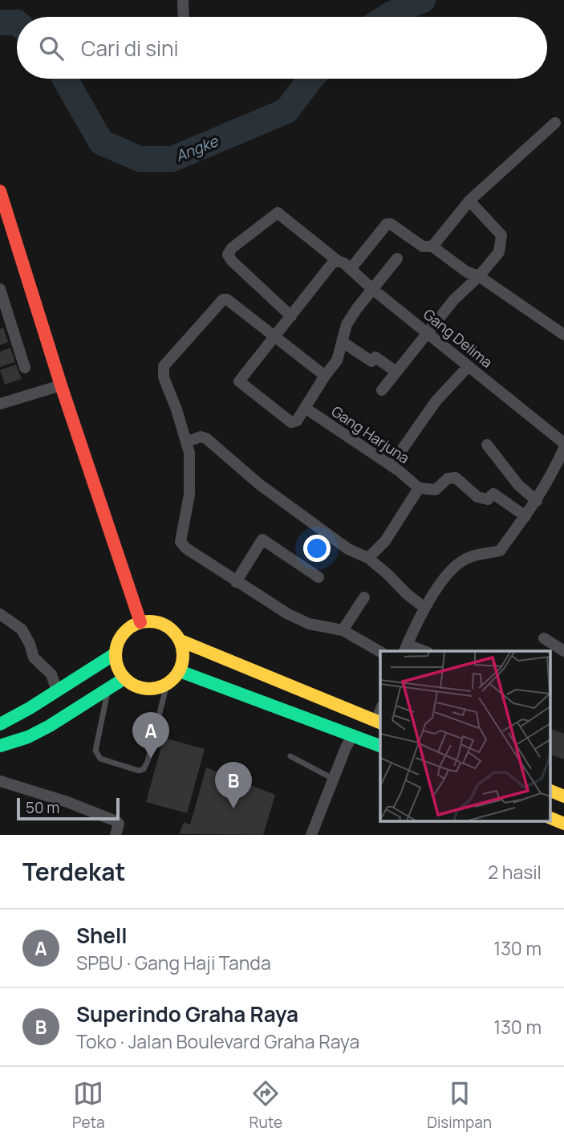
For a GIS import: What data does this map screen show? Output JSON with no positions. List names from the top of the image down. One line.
{"streets":{"street":["Gang Delima","Gang Harjuna"]},"water":["Angke"],"scale_bar":"50 m","page":{"search":"Cari di sini","pins":["A","B"],"scale":"50 m","heading":["Terdekat","2 hasil"],"list":[{"mark":"A","name":"Shell","note":"SPBU · Gang Haji Tanda","value":"130 m"},{"mark":"B","name":"Superindo Graha Raya","note":"Toko · Jalan Boulevard Graha Raya","value":"130 m"}],"nav":["Peta","Rute","Disimpan"]}}
